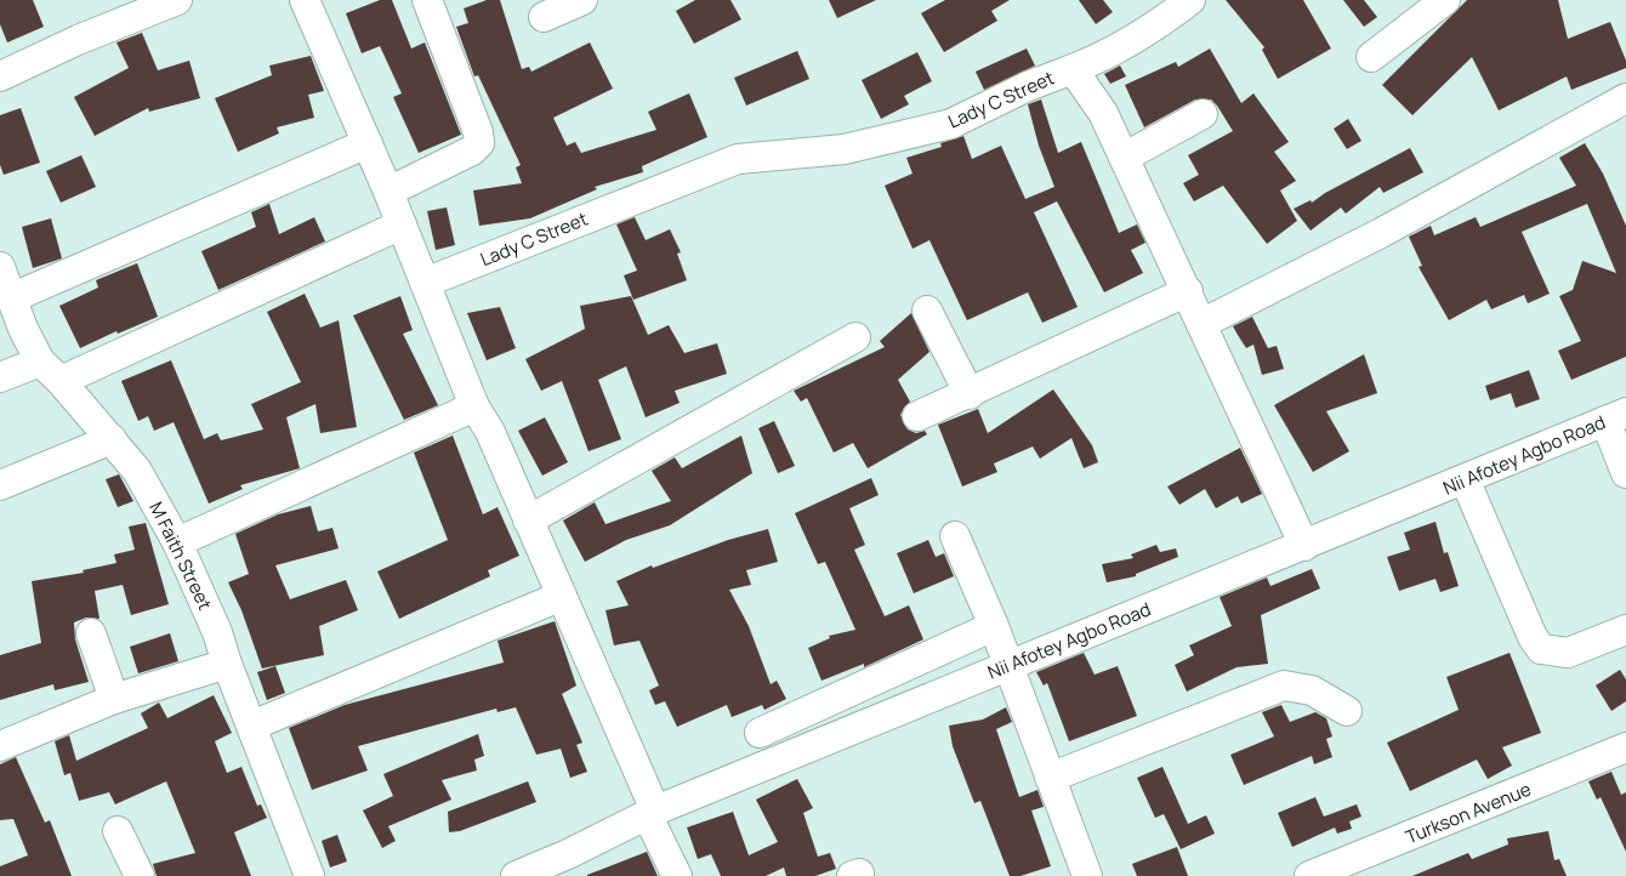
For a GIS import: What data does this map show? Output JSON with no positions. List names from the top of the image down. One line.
{"streets":{"street":["Lady C Street","Nii Afotey Agbo Road","M Faith Street","Turkson Avenue"]},"crossings":[["Lady C Street","Nii Afotey Agbo Road"]]}
